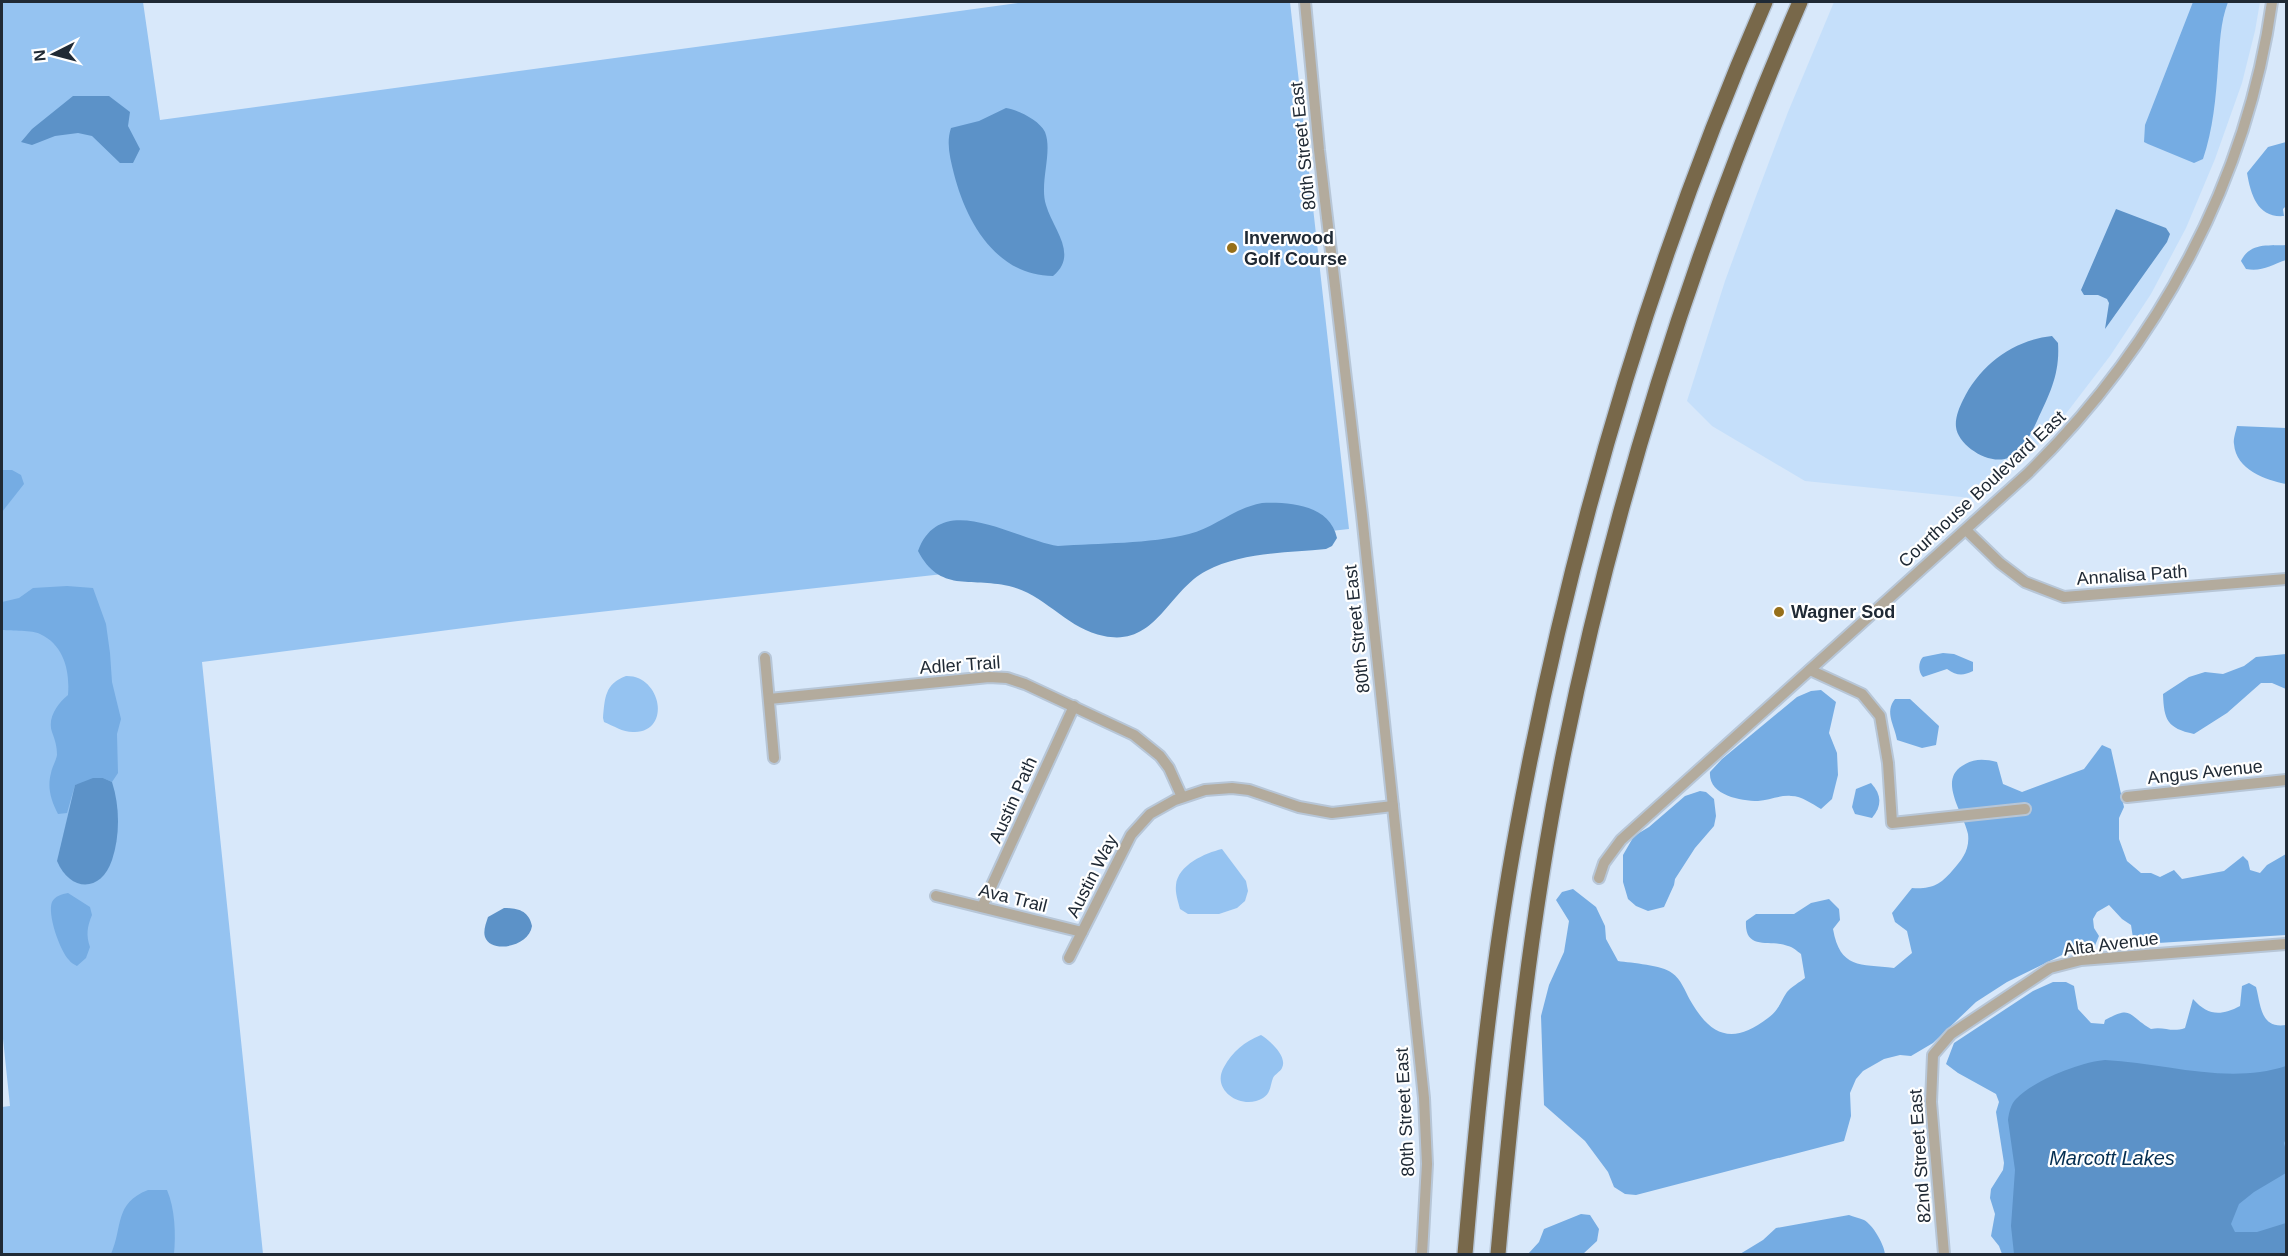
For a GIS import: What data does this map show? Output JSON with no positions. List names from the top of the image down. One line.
{"streets":{"street":["80th Street East","Courthouse Boulevard East","Annalisa Path","Adler Trail","Angus Avenue","Austin Path","Austin Way","Ava Trail","Alta Avenue","82nd Street East"]},"crossings":[["80th Street East","Austin Way"],["Courthouse Boulevard East","Annalisa Path"],["Adler Trail","Austin Path"],["Adler Trail","Austin Way"],["Austin Path","Ava Trail"],["Austin Way","Ava Trail"],["Alta Avenue","82nd Street East"]],"water":["Marcott Lakes"],"places":["Inverwood Golf Course","Wagner Sod"],"north":"left"}
